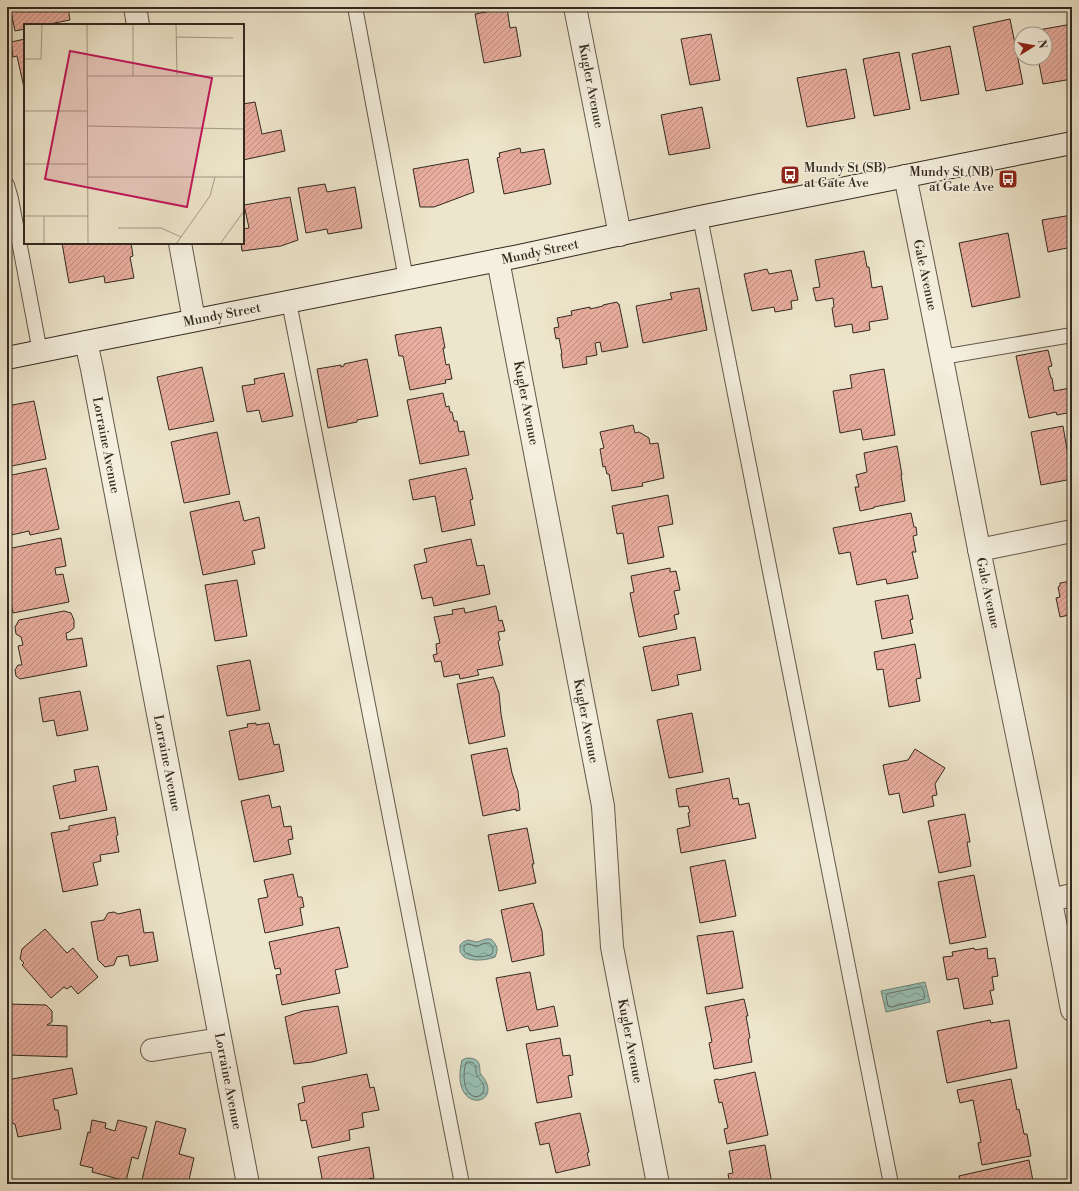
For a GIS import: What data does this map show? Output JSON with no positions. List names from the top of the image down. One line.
{"streets":{"street":["Kugler Avenue","Mundy Street","Gale Avenue","Lorraine Avenue"]},"crossings":[["Kugler Avenue","Mundy Street"],["Mundy Street","Gale Avenue"],["Mundy Street","Lorraine Avenue"]],"places":{"bus stop":["Mundy St (SB) at Gate Ave","Mundy St (NB) at Gate Ave"]},"north":"right"}
